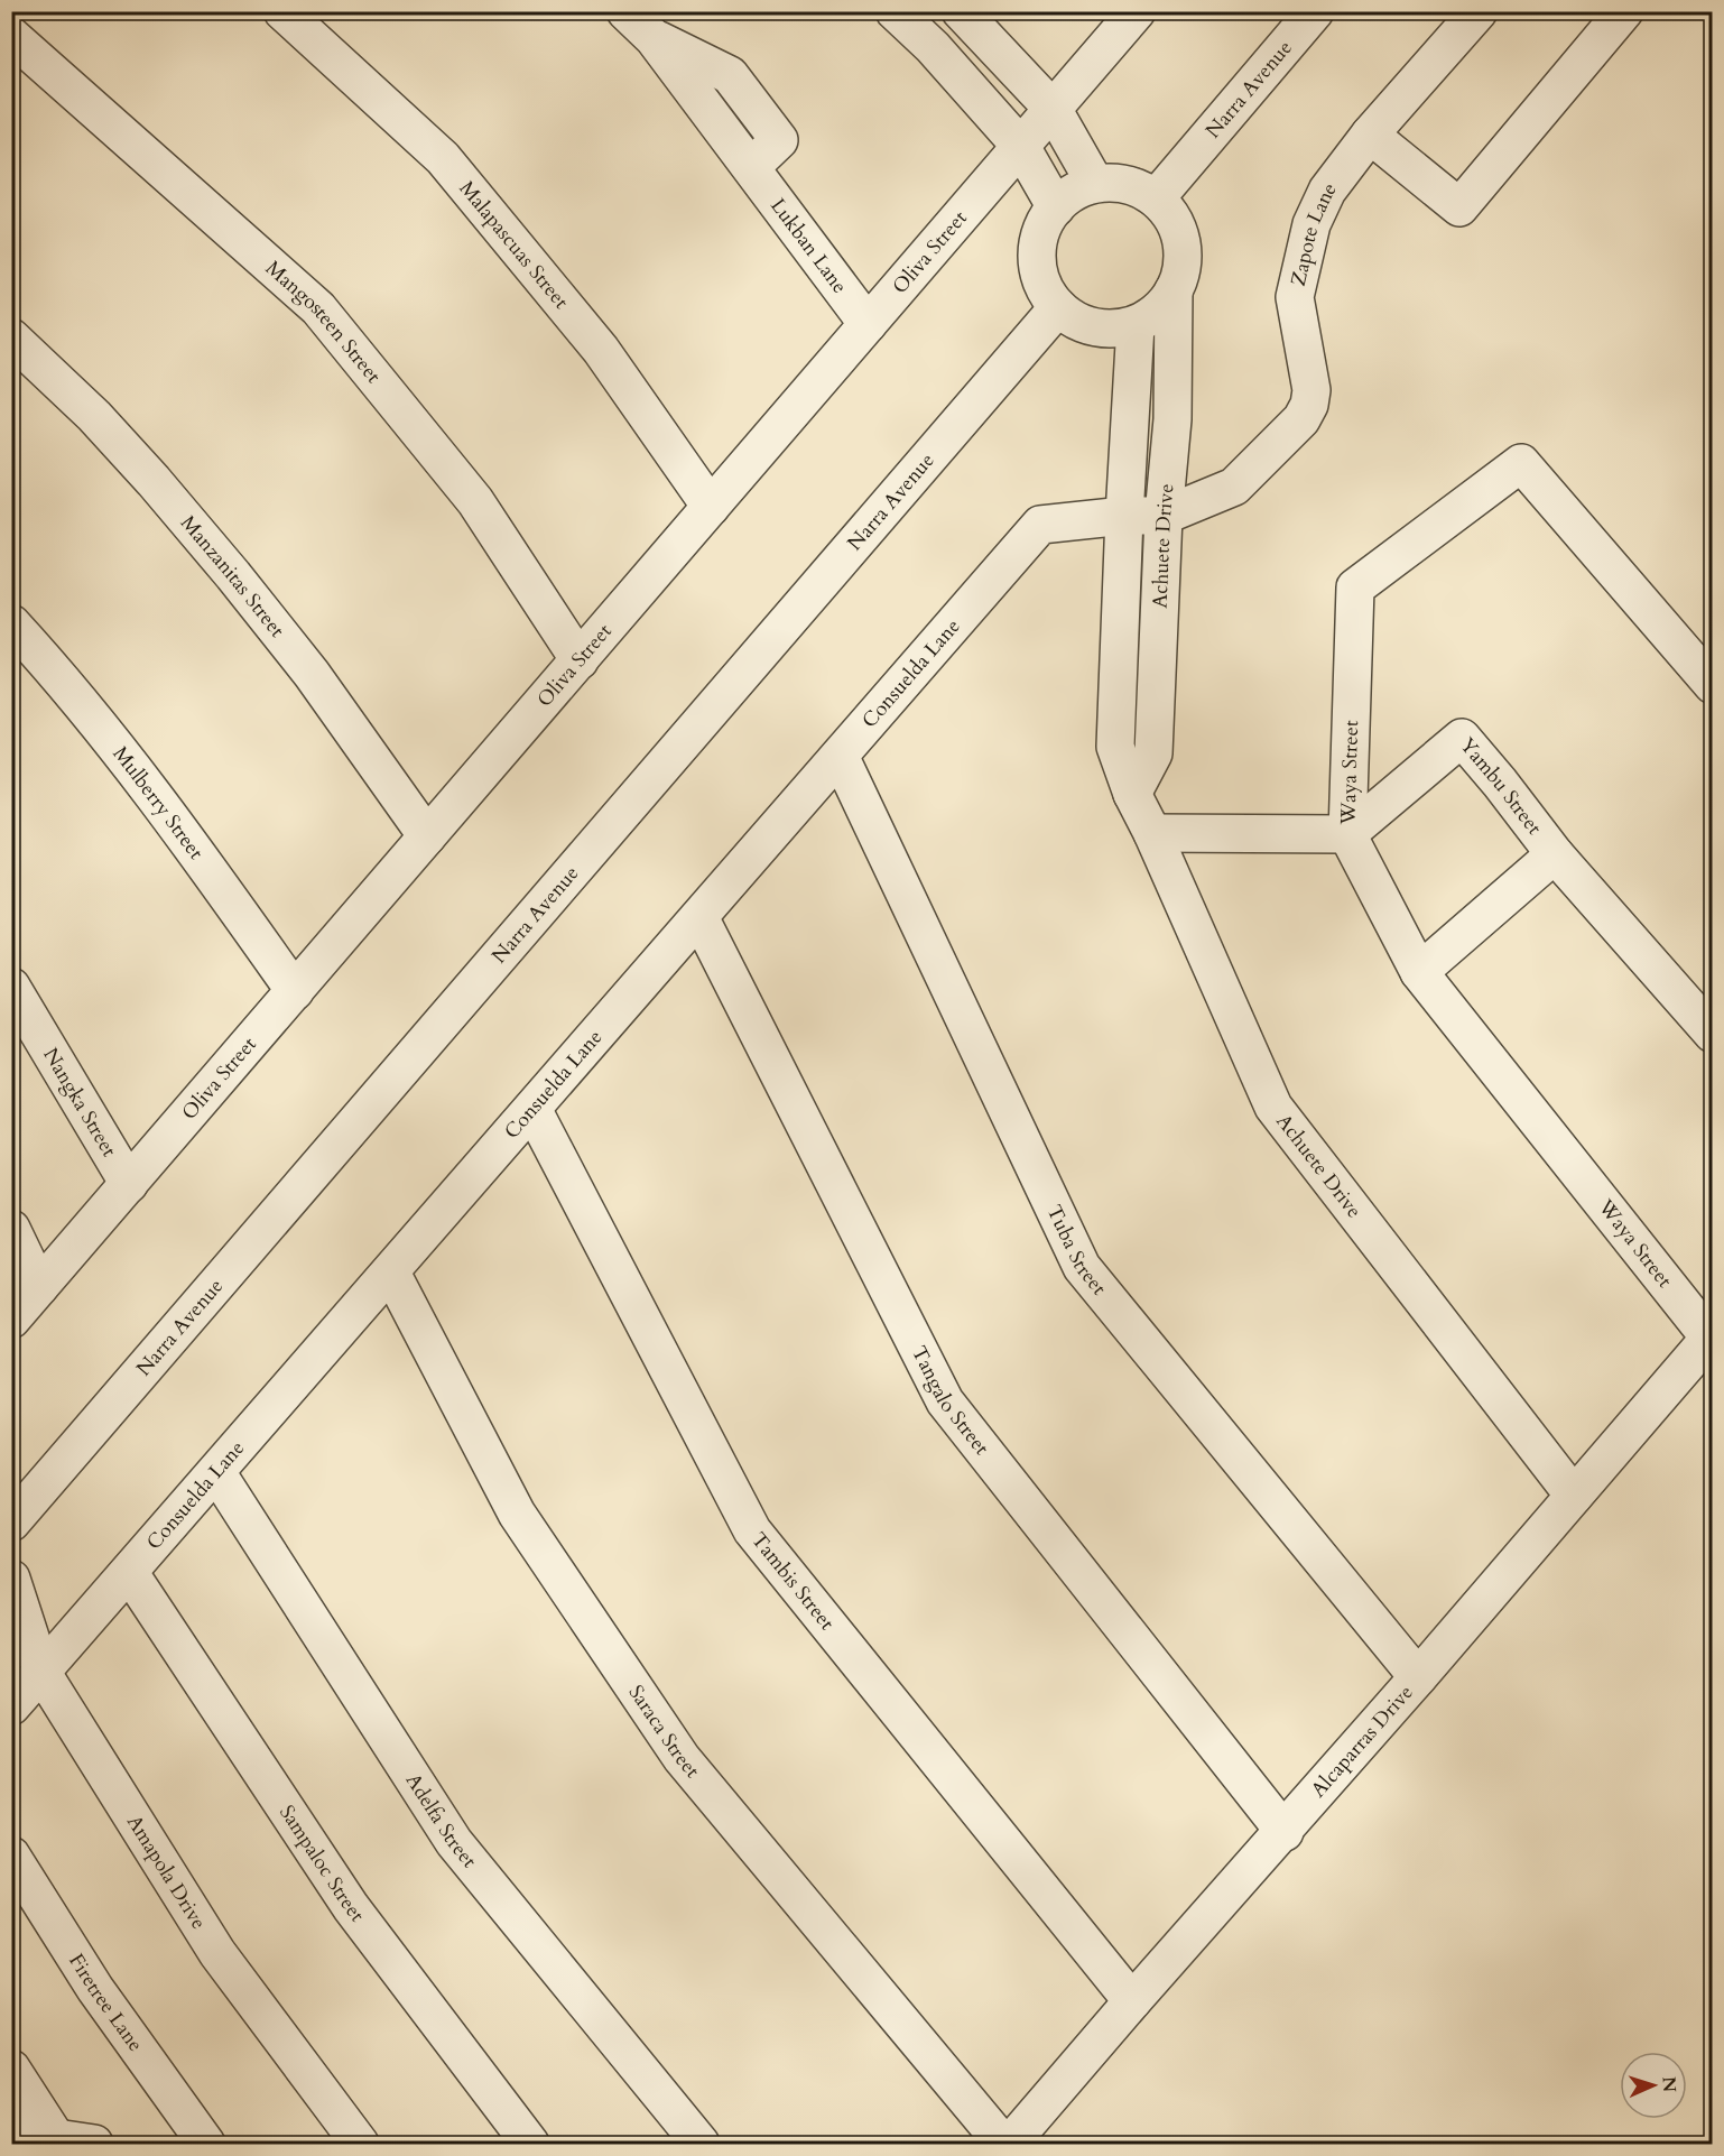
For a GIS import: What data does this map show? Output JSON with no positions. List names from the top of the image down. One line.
{"streets":{"street":["Narra Avenue","Zapote Lane","Malapascuas Street","Lukban Lane","Oliva Street","Mangosteen Street","Achuete Drive","Manzanitas Street","Consuelda Lane","Waya Street","Yambu Street","Mulberry Street","Nangka Street","Tuba Street","Tangalo Street","Tambis Street","Saraca Street","Alcaparras Drive","Adelfa Street","Sampaloc Street","Amapola Drive","Firetree Lane"]},"crossings":[["Narra Avenue","Achuete Drive"],["Zapote Lane","Achuete Drive"],["Zapote Lane","Consuelda Lane"],["Malapascuas Street","Oliva Street"],["Lukban Lane","Oliva Street"],["Oliva Street","Mangosteen Street"],["Oliva Street","Manzanitas Street"],["Oliva Street","Mulberry Street"],["Oliva Street","Nangka Street"],["Achuete Drive","Consuelda Lane"],["Achuete Drive","Alcaparras Drive"],["Consuelda Lane","Tuba Street"],["Consuelda Lane","Tangalo Street"],["Consuelda Lane","Tambis Street"],["Consuelda Lane","Saraca Street"],["Consuelda Lane","Adelfa Street"],["Consuelda Lane","Sampaloc Street"],["Consuelda Lane","Amapola Drive"],["Waya Street","Yambu Street"],["Waya Street","Alcaparras Drive"],["Tuba Street","Alcaparras Drive"],["Tangalo Street","Alcaparras Drive"],["Tambis Street","Alcaparras Drive"]],"north":"right"}
